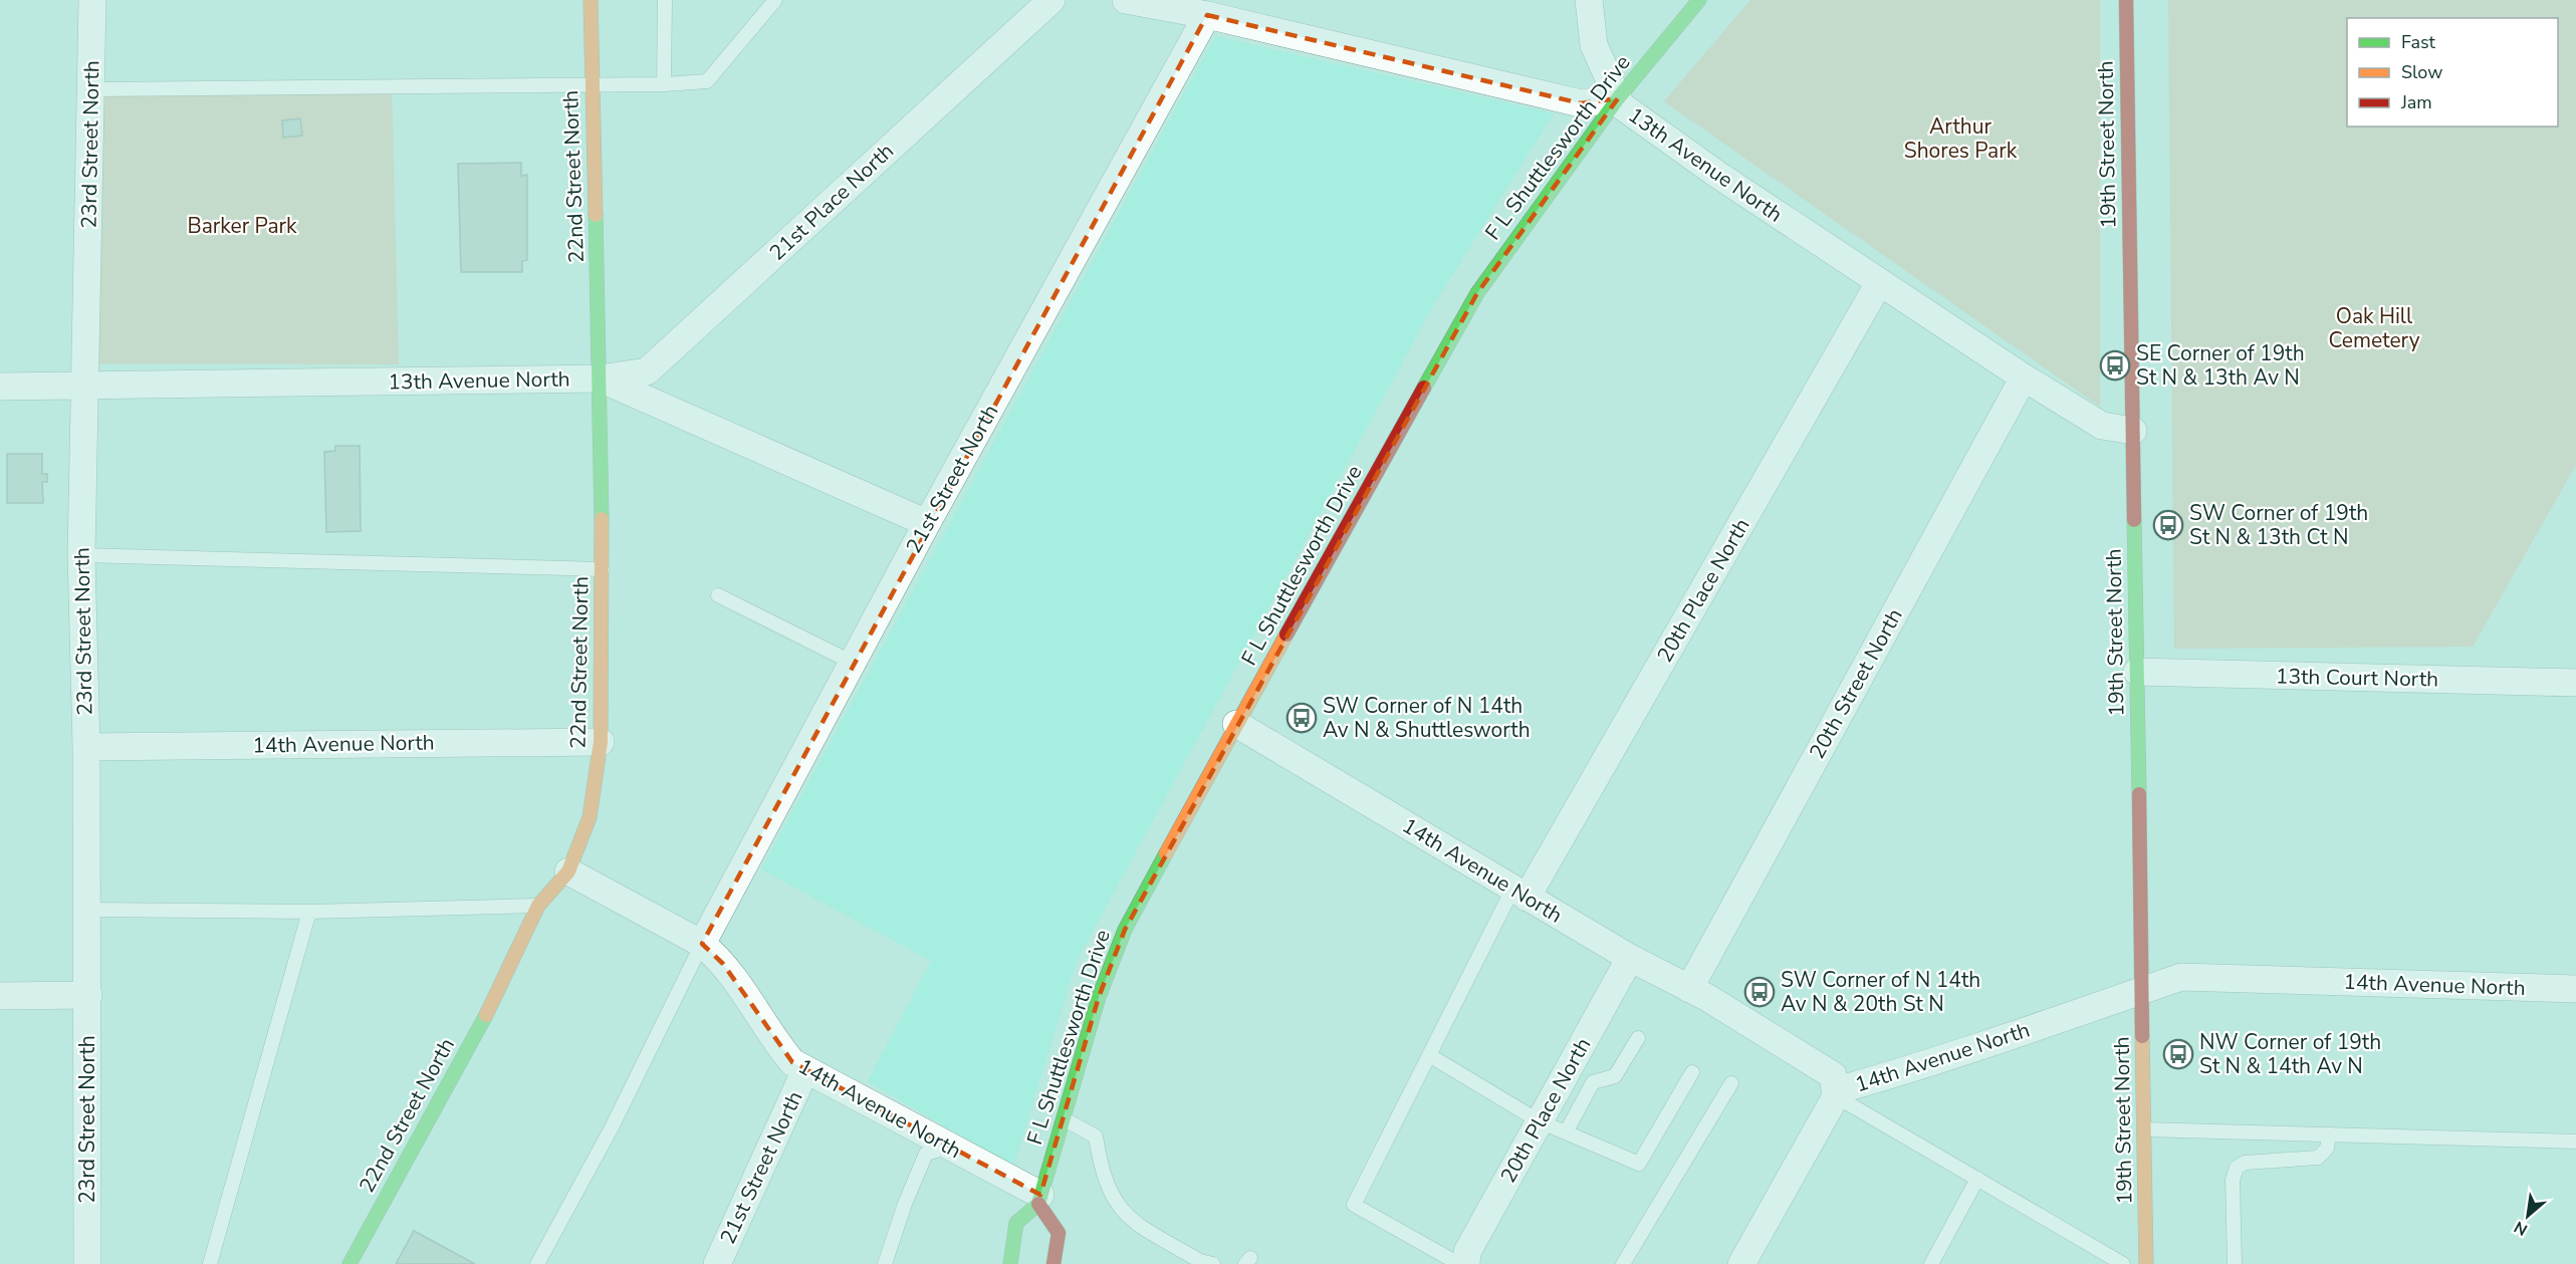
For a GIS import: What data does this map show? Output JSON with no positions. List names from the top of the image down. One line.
{"streets":{"street":["23rd Street North","19th Street North","F L Shuttlesworth Drive","13th Avenue North","22nd Street North","21st Place North","21st Street North","20th Place North","13th Court North","20th Street North","14th Avenue North"]},"crossings":[["23rd Street North","13th Avenue North"],["23rd Street North","14th Avenue North"],["19th Street North","13th Avenue North"],["19th Street North","13th Court North"],["19th Street North","14th Avenue North"],["F L Shuttlesworth Drive","13th Avenue North"],["F L Shuttlesworth Drive","14th Avenue North"],["13th Avenue North","22nd Street North"],["13th Avenue North","21st Place North"],["13th Avenue North","21st Street North"],["13th Avenue North","20th Place North"],["13th Avenue North","20th Street North"],["22nd Street North","21st Place North"],["22nd Street North","14th Avenue North"],["21st Street North","14th Avenue North"],["20th Place North","14th Avenue North"],["20th Street North","14th Avenue North"]],"parks":["Arthur Shores Park","Barker Park","Oak Hill Cemetery"],"places":{"bus stop":["SE Corner of 19th St N & 13th Av N","SW Corner of 19th St N & 13th Ct N","SW Corner of N 14th Av N & Shuttlesworth","SW Corner of N 14th Av N & 20th St N","NW Corner of 19th St N & 14th Av N"]},"legend":["Fast","Slow","Jam"],"north":"bottom left"}
